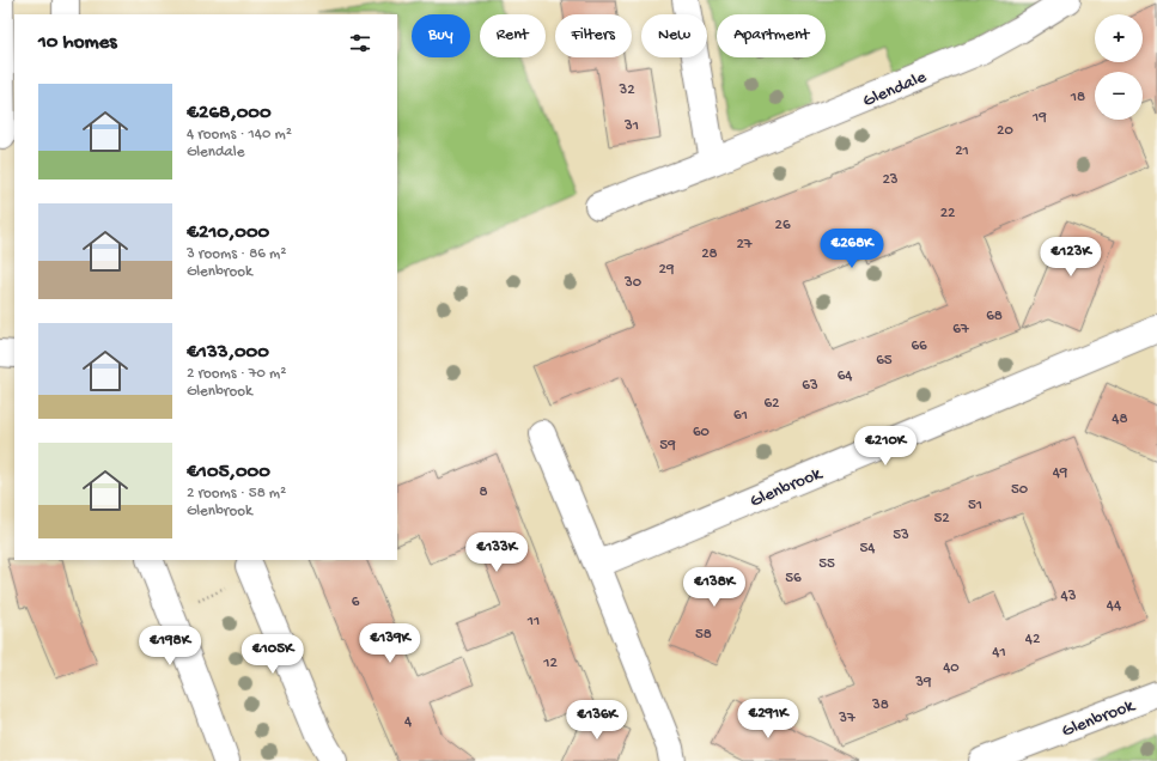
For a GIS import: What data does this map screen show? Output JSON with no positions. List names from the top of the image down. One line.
{"streets":{"street":["Glendale","Glenbrook"]},"house_numbers":["32","18","19","31","20","21","23","22","26","27","28","29","30","68","67","66","65","64","63","62","61","48","60","59","49","50","8","51","52","53","54","55","56","43","6","44","11","58","42","41","12","40","39","38","37","4"],"page":{"map_buttons":["+","−"],"chip":["Buy","Rent","Filters","New","Apartment"],"heading":"10 homes","list":[{"name":"€268,000","note":"4 rooms · 140 m² · Glendale"},{"name":"€210,000","note":"3 rooms · 86 m² · Glenbrook"},{"name":"€133,000","note":"2 rooms · 70 m² · Glenbrook"},{"name":"€105,000","note":"2 rooms · 58 m² · Glenbrook"}],"price":["€268K","€123K","€210K","€133K","€138K","€139K","€198K","€105K","€291K","€136K"]}}
